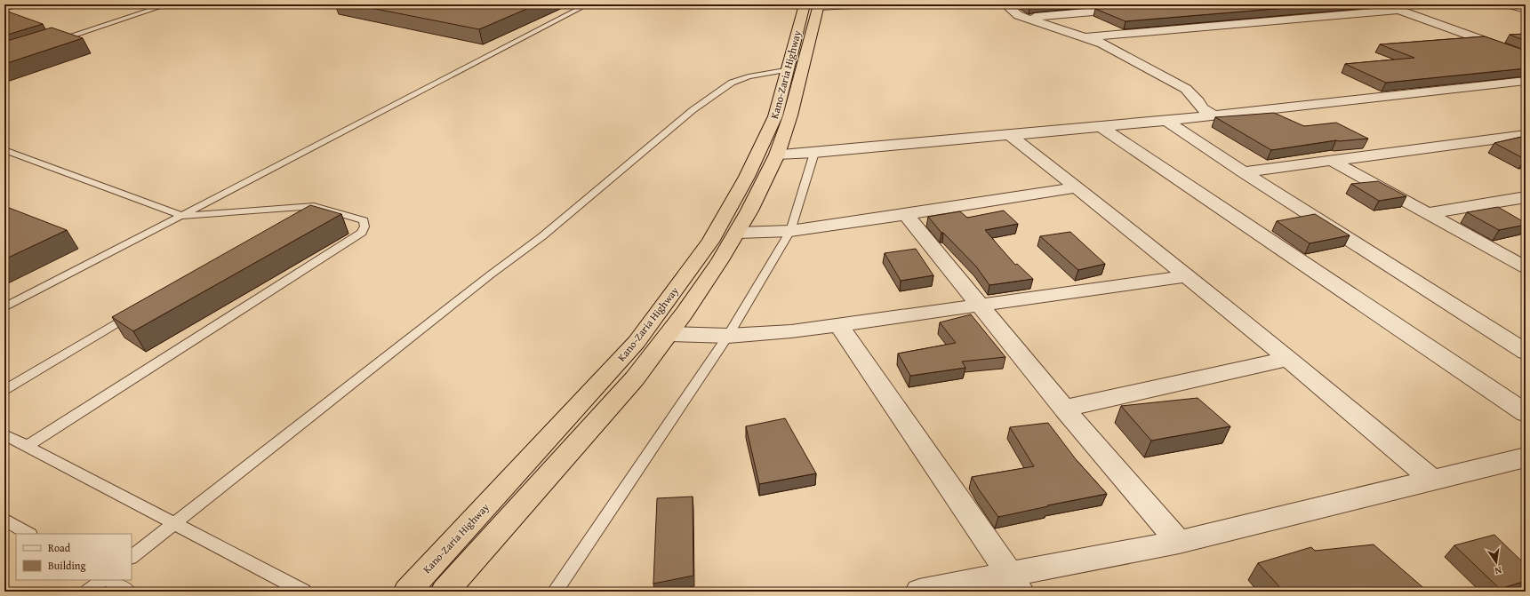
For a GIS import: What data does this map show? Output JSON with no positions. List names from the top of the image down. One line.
{"streets":{"highway":["Kano-Zaria Highway"]},"legend":["Road","Building"],"north":"bottom"}
